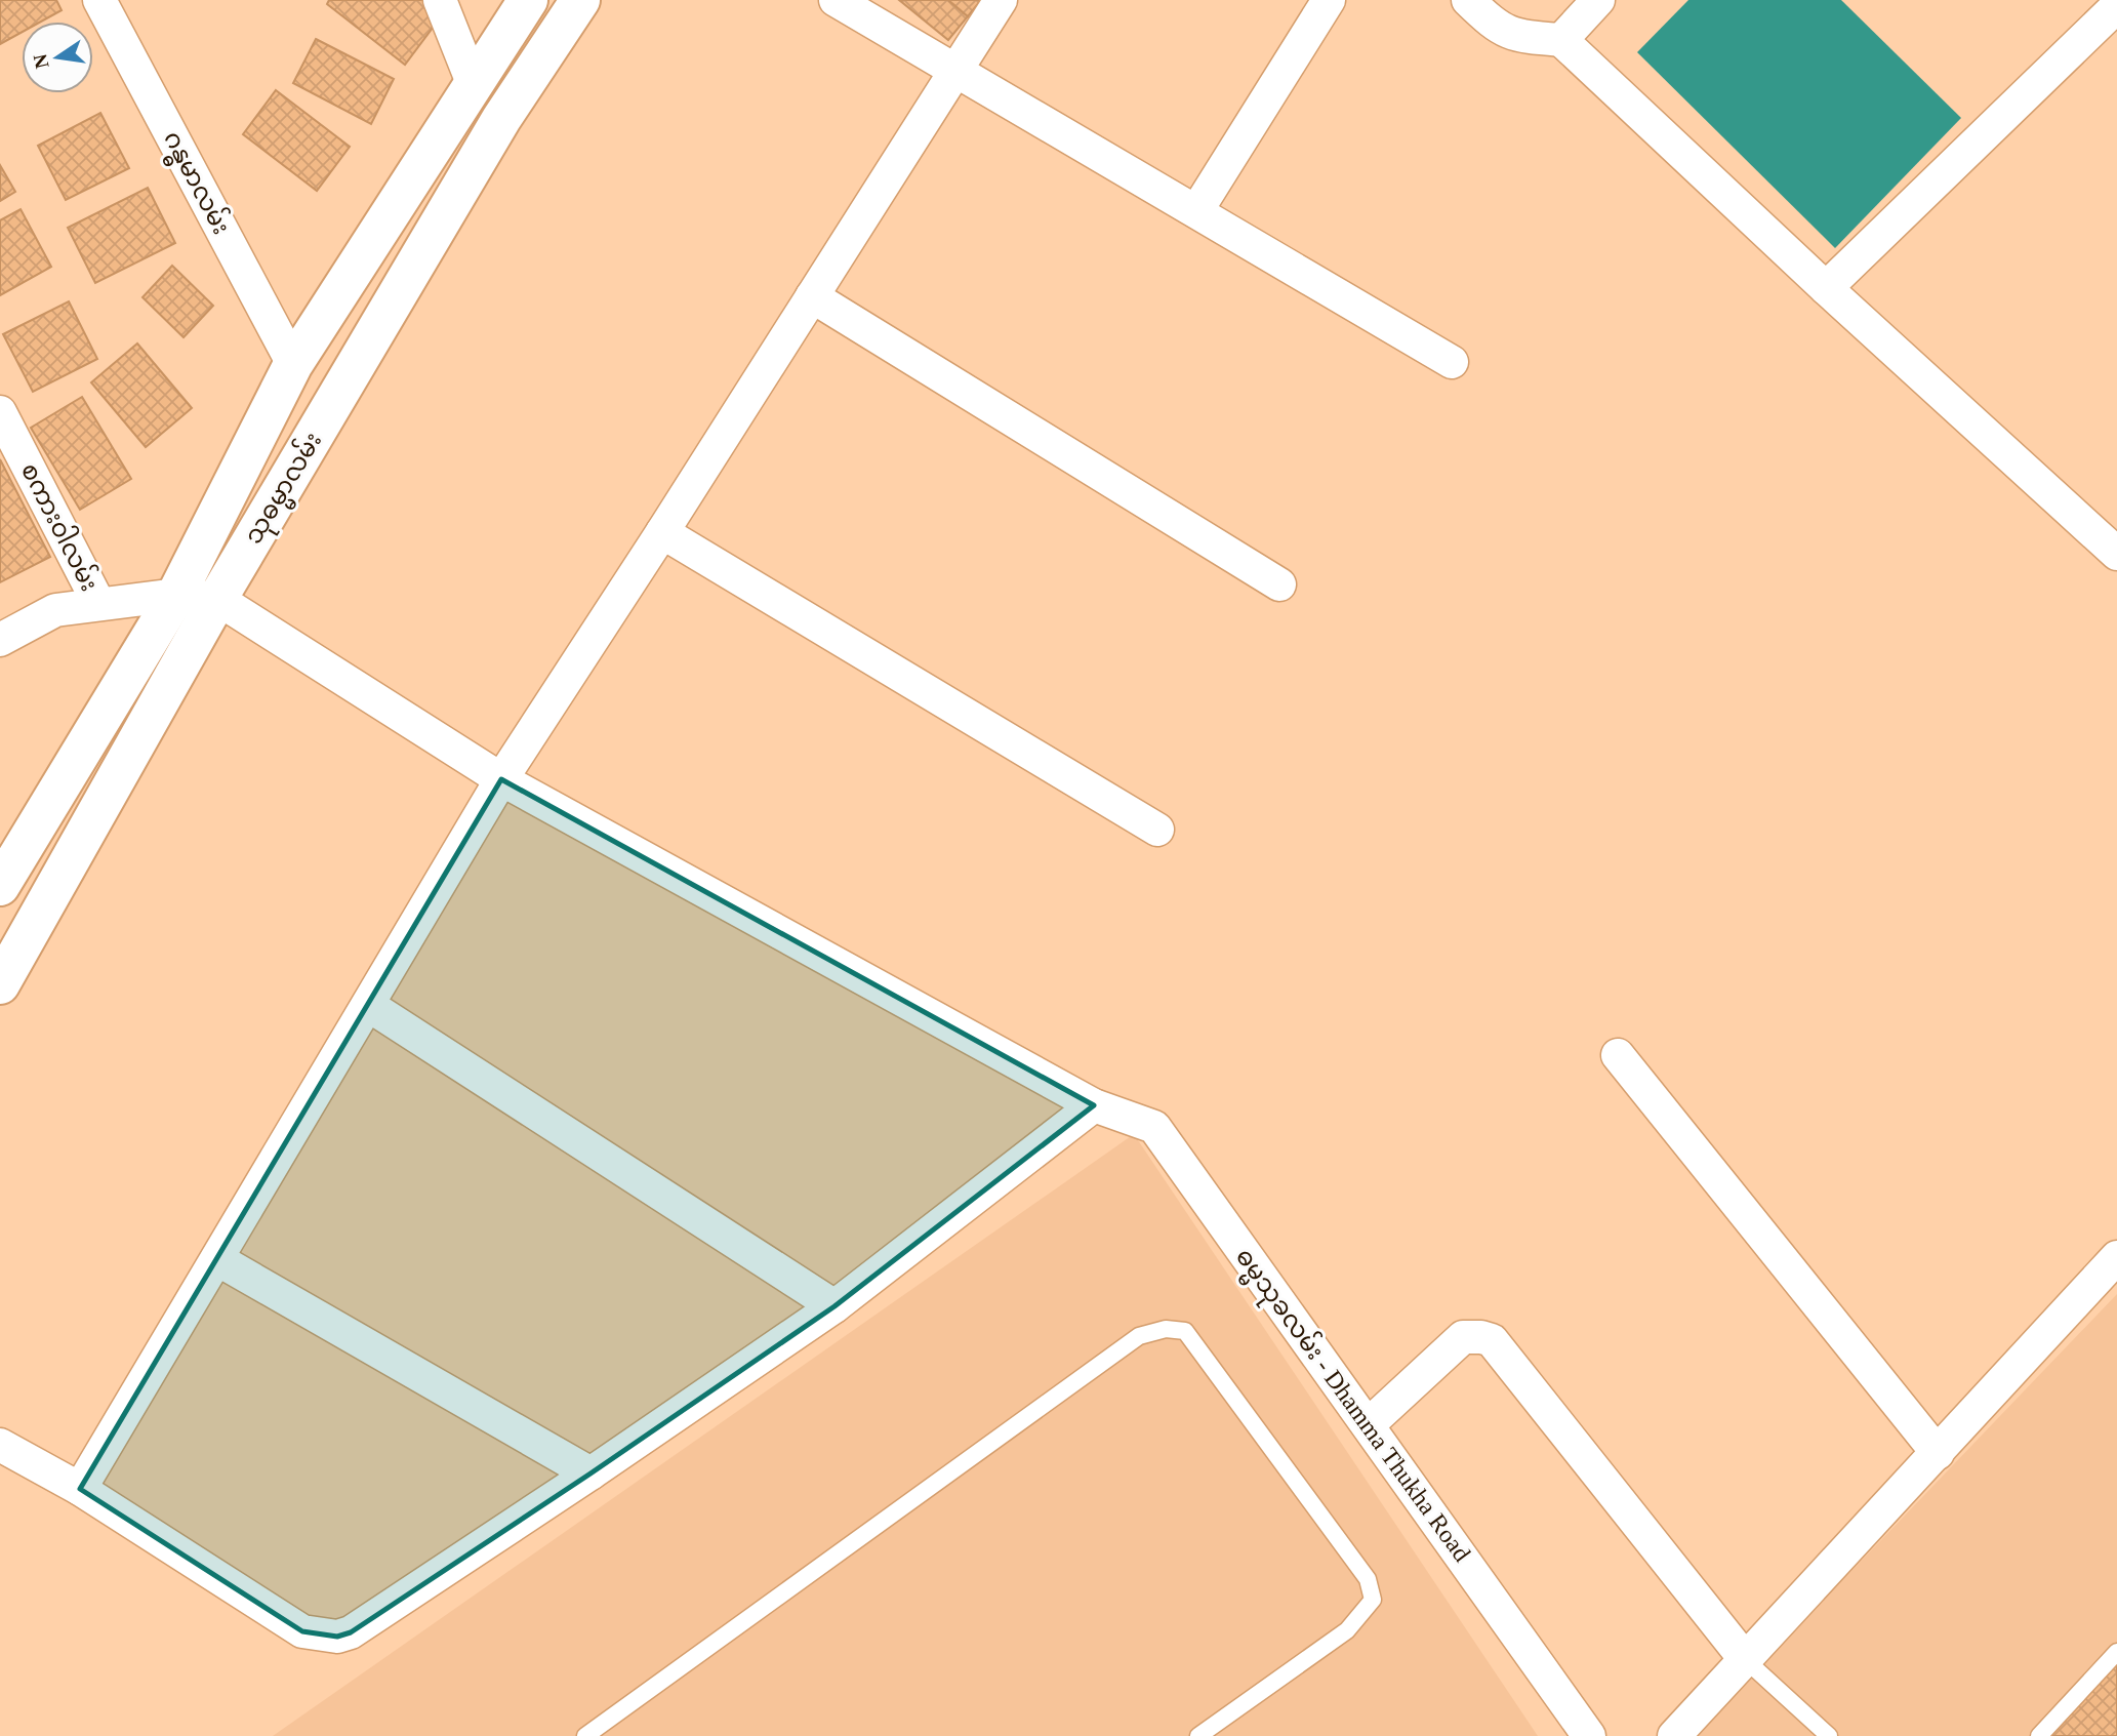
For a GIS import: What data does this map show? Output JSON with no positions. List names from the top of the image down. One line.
{"streets":{"main road":["သုဓမ္မာလမ်း"],"street":["ဂန္ဓမာလမ်း","စကားဝါလမ်း","ဓမ္မသုခလမ်း - Dhamma Thukha Road"]},"crossings":[["ဂန္ဓမာလမ်း","သုဓမ္မာလမ်း"],["သုဓမ္မာလမ်း","ဓမ္မသုခလမ်း - Dhamma Thukha Road"]],"north":"left"}
